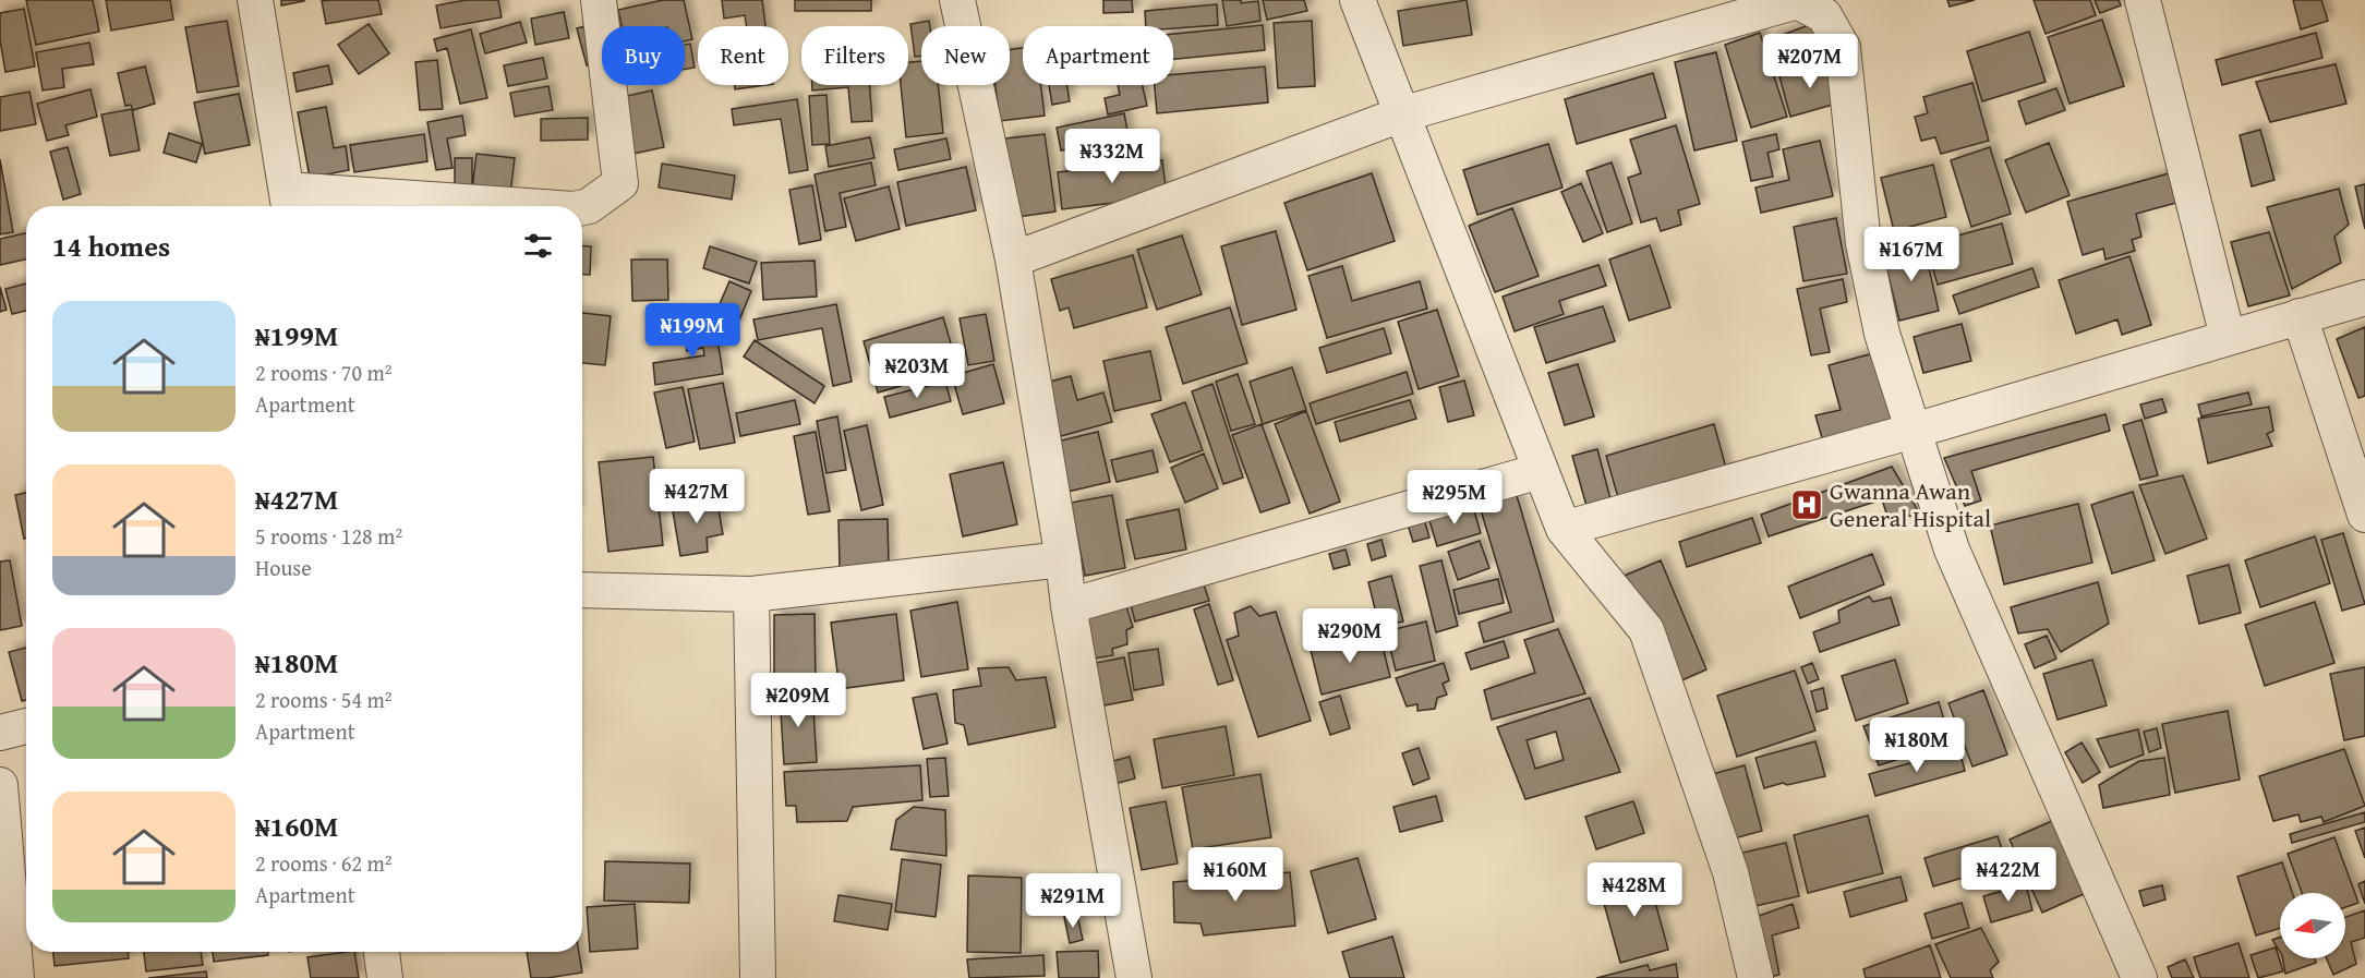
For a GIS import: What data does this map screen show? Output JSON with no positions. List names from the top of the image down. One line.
{"places":{"hospital":["Gwanna Awan General Hispital"]},"north":"left","page":{"chip":["Buy","Rent","Filters","New","Apartment"],"price":["₦207M","₦332M","₦167M","₦199M","₦203M","₦427M","₦295M","₦290M","₦209M","₦180M","₦160M","₦422M","₦428M","₦291M"],"heading":"14 homes","list":[{"name":"₦199M","note":"2 rooms · 70 m² · Apartment"},{"name":"₦427M","note":"5 rooms · 128 m² · House"},{"name":"₦180M","note":"2 rooms · 54 m² · Apartment"},{"name":"₦160M","note":"2 rooms · 62 m² · Apartment"}]}}
